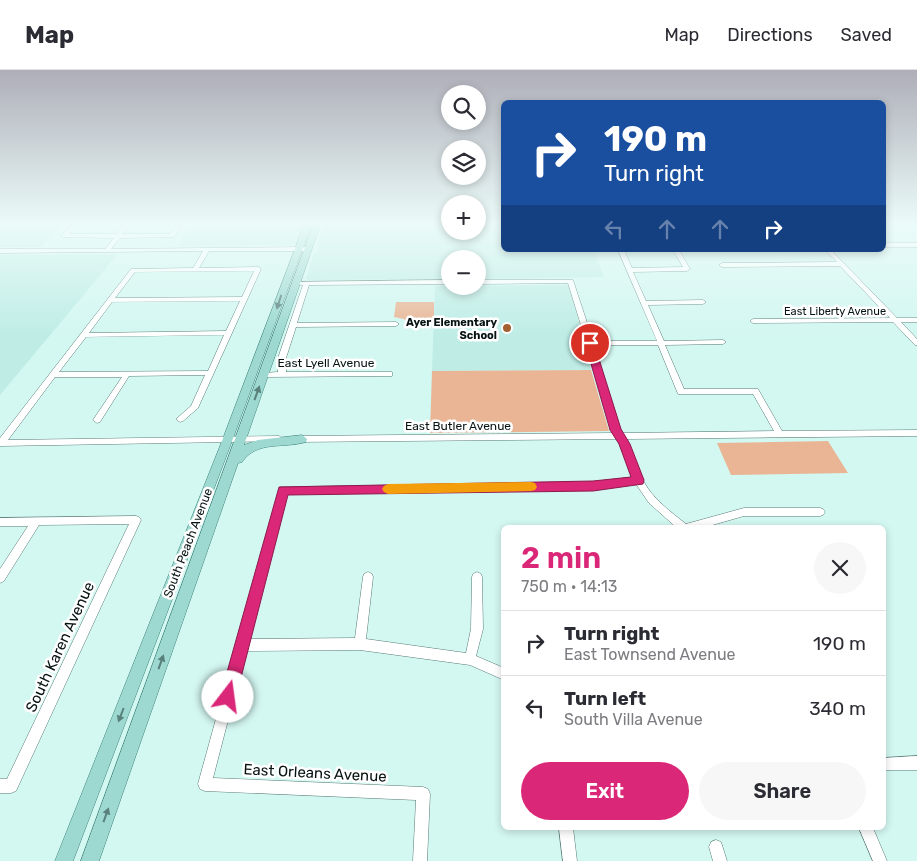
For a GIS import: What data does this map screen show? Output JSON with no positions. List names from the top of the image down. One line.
{"streets":{"main road":["South Peach Avenue"],"street":["East Liberty Avenue","East Lyell Avenue","East Butler Avenue","South Karen Avenue","East Orleans Avenue"]},"crossings":[["East Lyell Avenue","South Peach Avenue"],["East Butler Avenue","South Peach Avenue"]],"places":["Ayer Elementary School"],"page":{"header":"Map","nav":["Map","Directions","Saved"],"map_buttons":["+","−"],"turn":["190 m","Turn right"],"heading":["2 min","750 m · 14:13"],"list":[{"name":"Turn right","note":"East Townsend Avenue","value":"190 m"},{"name":"Turn left","note":"South Villa Avenue","value":"340 m"}],"buttons":["Exit","Share"]}}
